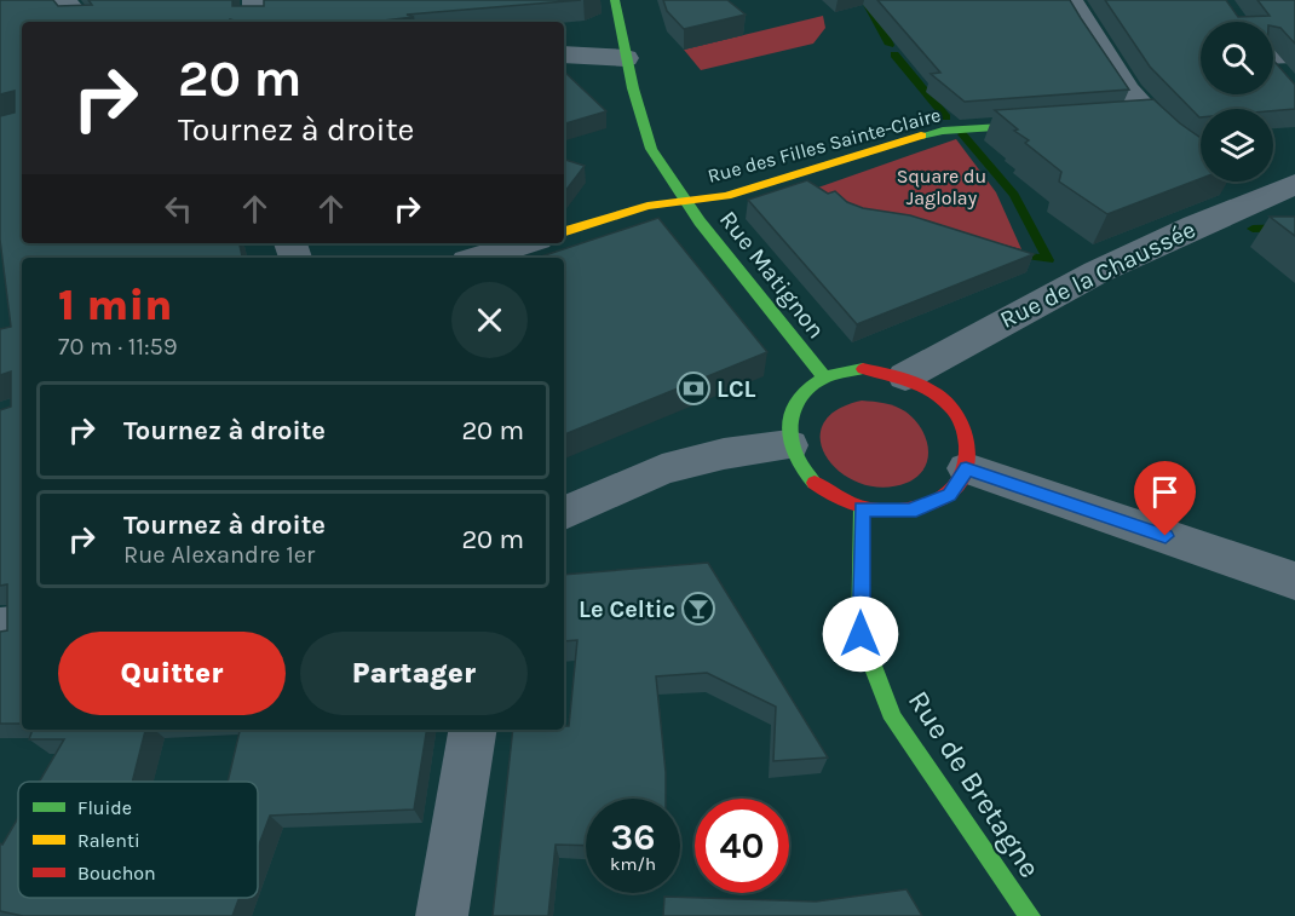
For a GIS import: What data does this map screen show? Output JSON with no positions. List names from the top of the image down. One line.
{"streets":{"street":["Rue des Filles Sainte-Claire","Rue Matignon","Rue de la Chaussée","Rue de Bretagne"]},"crossings":[["Rue des Filles Sainte-Claire","Rue Matignon"],["Rue Matignon","Rue de la Chaussée"],["Rue Matignon","Rue de Bretagne"],["Rue de la Chaussée","Rue de Bretagne"]],"parks":["Square du Jaglolay"],"places":{"bank":["LCL"],"bar":["Le Celtic"]},"legend":["Fluide","Ralenti","Bouchon"],"page":{"turn":["20 m","Tournez à droite"],"heading":["1 min","70 m · 11:59"],"list":[{"name":"Tournez à droite","value":"20 m"},{"name":"Tournez à droite","note":"Rue Alexandre 1er","value":"20 m"}],"buttons":["Quitter","Partager"],"speed":"36 km/h","limit":"40"}}
